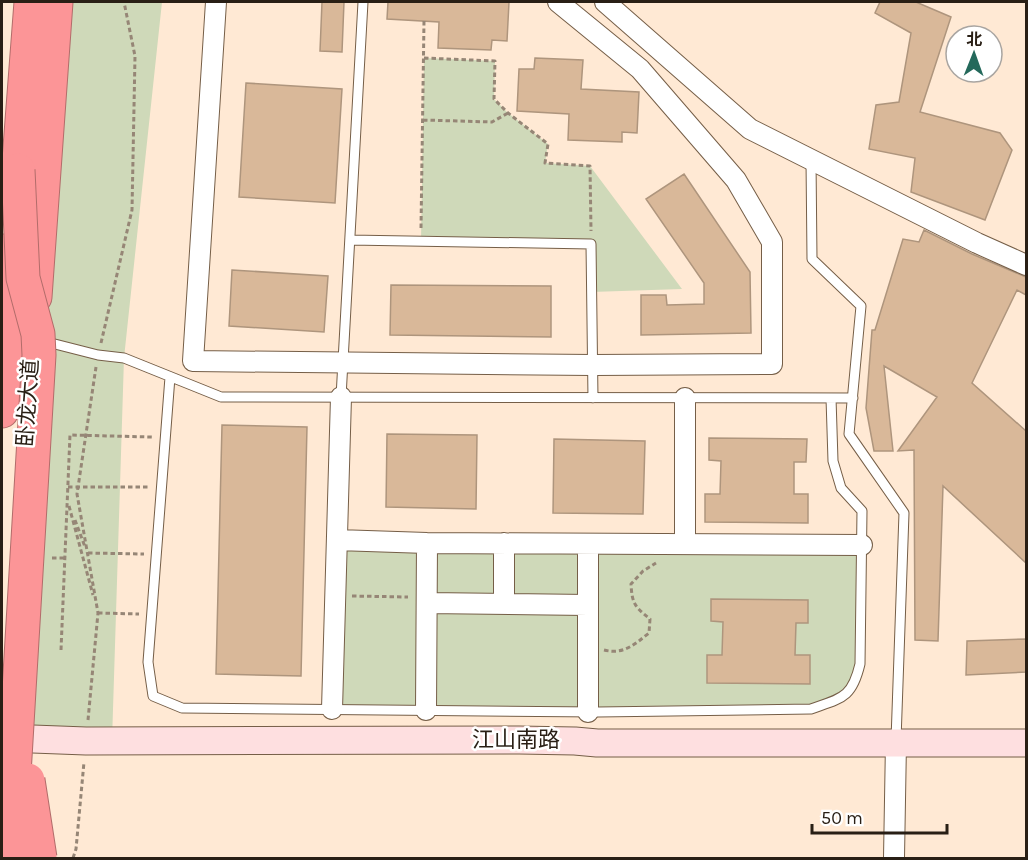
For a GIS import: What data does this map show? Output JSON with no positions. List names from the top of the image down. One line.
{"streets":{"highway":["卧龙大道"],"street":["江山南路"]},"crossings":[["卧龙大道","江山南路"]],"scale_bar":"50 m","north":"top"}
